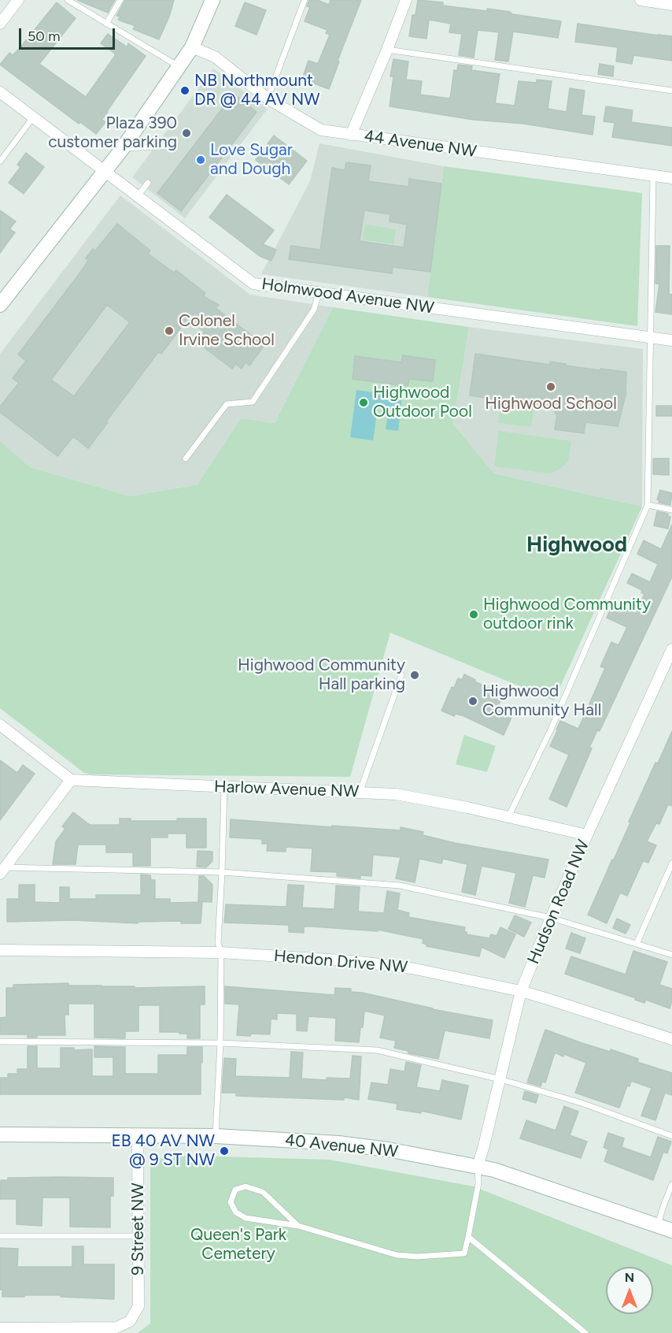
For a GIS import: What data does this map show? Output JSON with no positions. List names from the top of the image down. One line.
{"streets":{"street":["44 Avenue NW","Holmwood Avenue NW","Harlow Avenue NW","Hudson Road NW","Hendon Drive NW","40 Avenue NW","9 Street NW"]},"crossings":[["Harlow Avenue NW","Hudson Road NW"],["Hudson Road NW","Hendon Drive NW"],["Hudson Road NW","40 Avenue NW"],["40 Avenue NW","9 Street NW"]],"districts":["Highwood"],"parks":["Queen's Park Cemetery"],"places":["NB Northmount DR @ 44 AV NW","Plaza 390 customer parking","Love Sugar and Dough","Colonel Irvine School","Highwood School","Highwood Outdoor Pool","Highwood Community outdoor rink","Highwood Community Hall parking","Highwood Community Hall","EB 40 AV NW @ 9 ST NW"],"scale_bar":"50 m","north":"top"}
